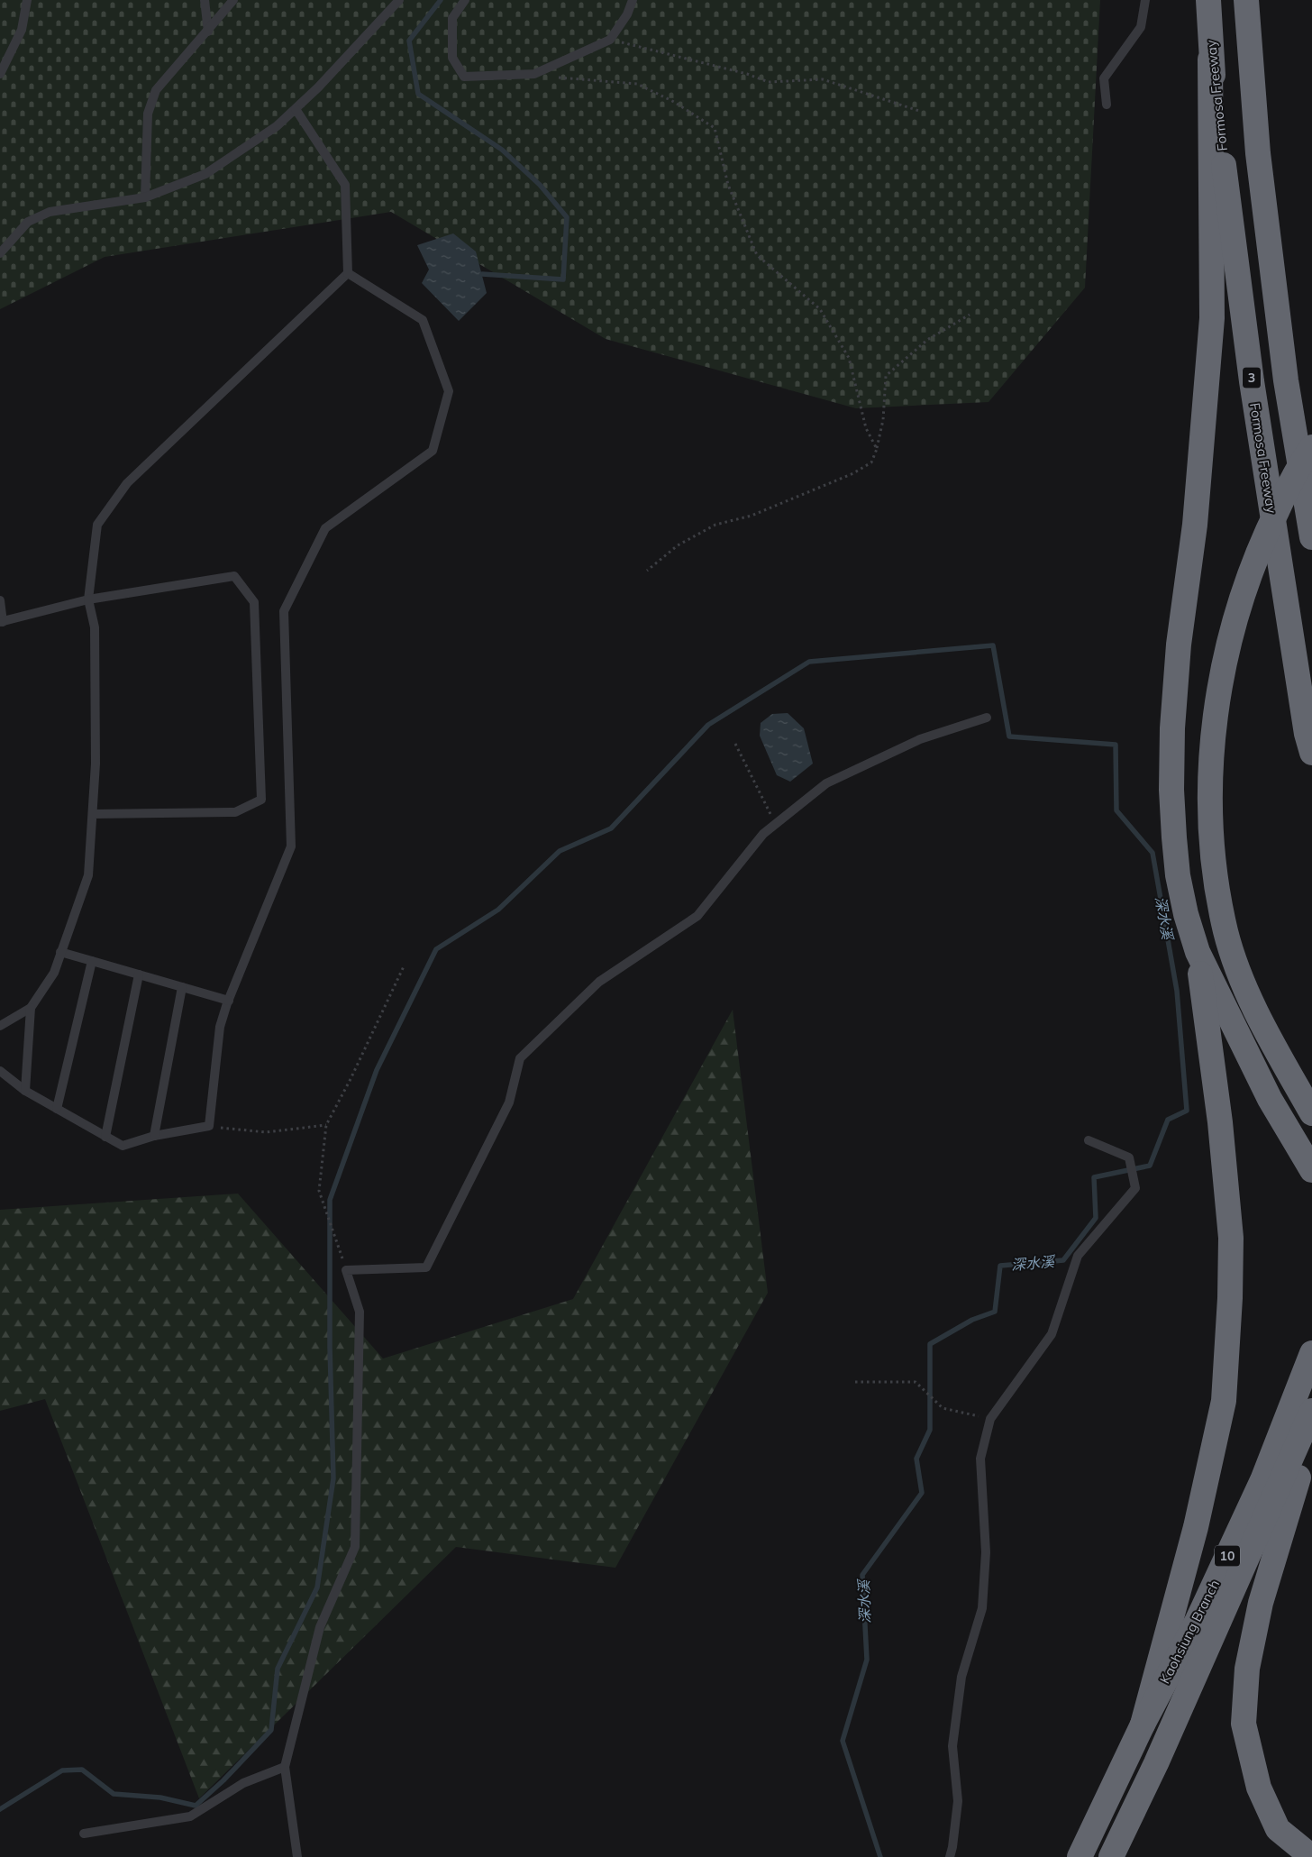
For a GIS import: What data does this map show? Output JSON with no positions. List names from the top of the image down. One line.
{"streets":{"highway":["Formosa Freeway","3","10","Kaohsiung Branch"]},"water":["深水溪"]}
